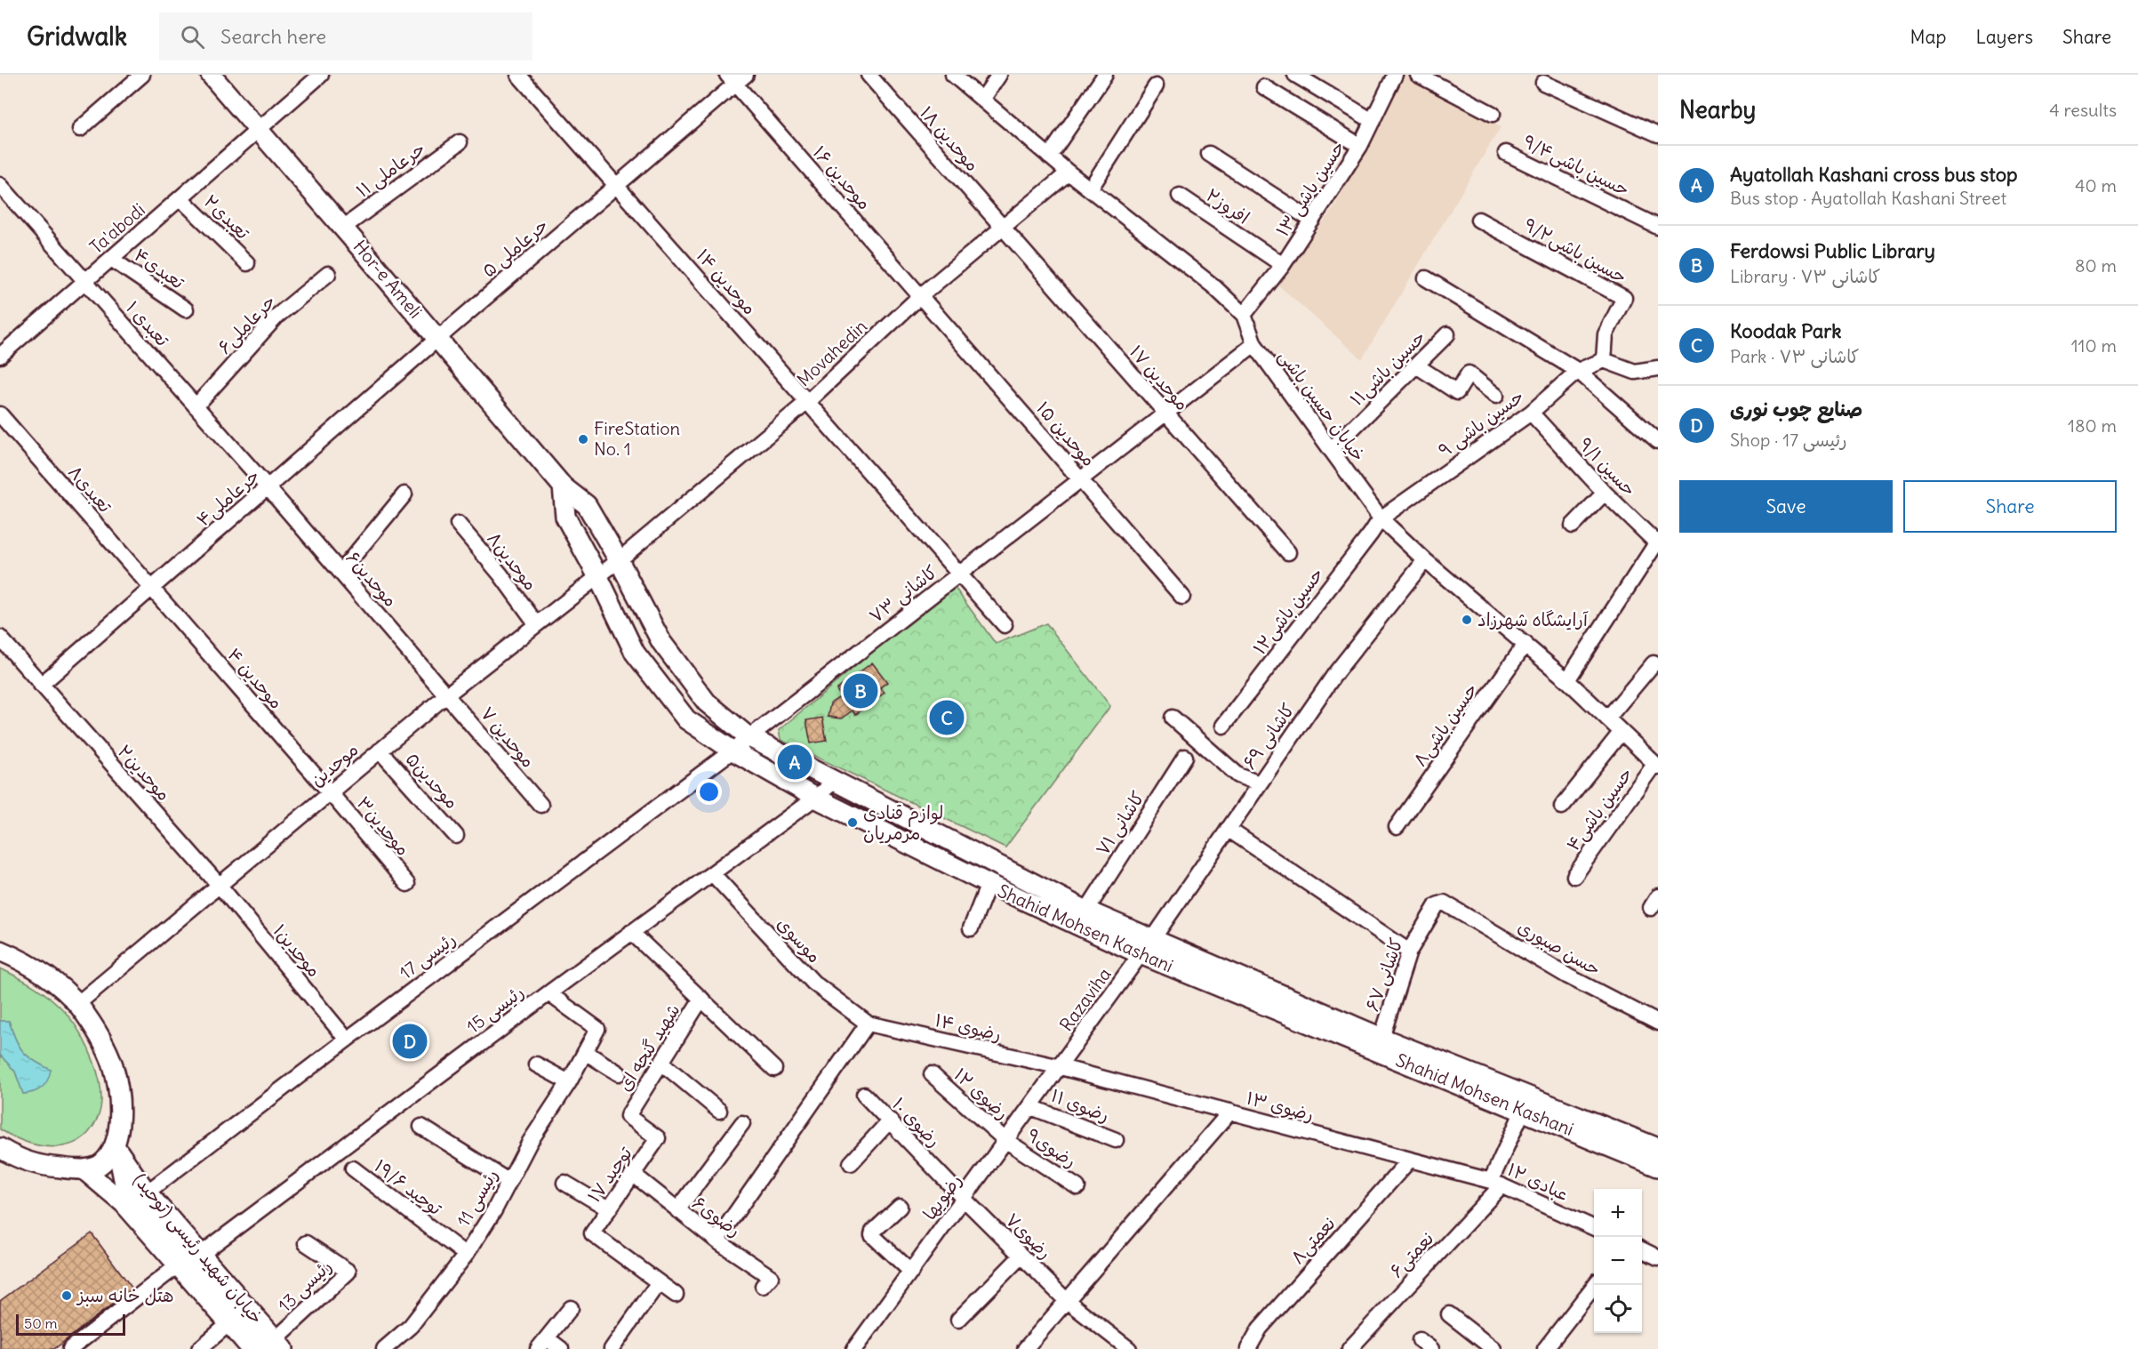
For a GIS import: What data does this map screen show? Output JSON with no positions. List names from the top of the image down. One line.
{"streets":{"main road":["Hor-e Ameli","Shahid Mohsen Kashani","خیابان شهید رئیسی (توحید)"],"street":["موحدین ۱۸","حسین باشی۹/۴","حرعاملی ۱۱","موحدین ۱۶","حسین باشی ۱۳","افروز۲","تعبدی۲","Ta'abodi","حرعاملی ۵","حسین باشی۹/۲","تعبدی۴","موحدین ۱۴","تعبدی ۱","حرعاملی۶","Movahedin","حسین باشی۱۱","موحدین ۱۷","خیابان حسین باشی","حسین باشی ۹","موحدین ۱۵","حسین ۹/۱","تعبدی۸","حرعاملی۴","موحدین۸","موحدین۶","کاشانی ۷۳","حسین باشی۱۲","موحدین ۴","حسین باشی۸","کاشانی ۶۹","موحدین ۷","موحدین","موحدین۲","موحدین۵","حسین باشی۴","کاشانی ۷۱","موحدین۳","موسوی","حسن صبوری","موحدین۱","رئیسی 17","کاشانی ۶۷","Razaviha","رئیسی 15","رضوی ۱۴","شهید گنجه ای","رضوی ۱۲","رضوی ۱۱","رضوی ۱۳","رضوی ۱۰","رضوی۹","توحید ۱۷","عبادی ۱۲","توحید ۱۹/۶","رضویها","رئیسی 11","رضوی۶","رضوی۷","نعمتی۸","نعمتی۶","رئیسی 13"]},"crossings":[["موحدین ۱۸","Movahedin"],["موحدین ۱۸","موحدین ۱۷"],["حرعاملی ۱۱","Hor-e Ameli"],["موحدین ۱۶","حرعاملی ۵"],["موحدین ۱۶","Movahedin"],["موحدین ۱۶","موحدین ۱۵"],["حسین باشی ۱۳","افروز۲"],["حسین باشی ۱۳","خیابان حسین باشی"],["تعبدی۲","Ta'abodi"],["Ta'abodi","تعبدی۴"],["Ta'abodi","Hor-e Ameli"],["Ta'abodi","تعبدی ۱"],["حرعاملی ۵","Hor-e Ameli"],["حرعاملی ۵","موحدین ۱۴"],["حرعاملی ۵","حرعاملی۴"],["حسین باشی۹/۲","حسین باشی ۹"],["Hor-e Ameli","Movahedin"],["Hor-e Ameli","حرعاملی۴"],["Hor-e Ameli","موحدین"],["موحدین ۱۴","Movahedin"],["موحدین ۱۴","کاشانی ۷۳"],["تعبدی ۱","حرعاملی۶"],["تعبدی ۱","حرعاملی۴"],["تعبدی ۱","موحدین۶"],["Movahedin","موحدین ۱۷"],["Movahedin","خیابان حسین باشی"],["Movahedin","موحدین ۱۵"],["Movahedin","موحدین"],["حسین باشی۱۱","خیابان حسین باشی"],["موحدین ۱۷","کاشانی ۷۳"],["خیابان حسین باشی","حسین باشی ۹"],["خیابان حسین باشی","کاشانی ۷۳"],["خیابان حسین باشی","حسین باشی۱۲"],["خیابان حسین باشی","حسین باشی۸"],["خیابان حسین باشی","کاشانی ۶۹"],["خیابان حسین باشی","حسین باشی۴"],["حسین باشی ۹","حسین ۹/۱"],["حسین باشی ۹","حسین باشی۱۲"],["موحدین ۱۵","کاشانی ۷۳"],["تعبدی۸","حرعاملی۴"],["تعبدی۸","موحدین ۴"],["حرعاملی۴","موحدین۶"],["حرعاملی۴","موحدین ۴"],["حرعاملی۴","موحدین۲"],["موحدین۸","موحدین"],["موحدین۶","موحدین ۷"],["موحدین۶","موحدین"],["کاشانی ۷۳","Shahid Mohsen Kashani"],["کاشانی ۷۳","رئیسی 17"],["موحدین ۴","موحدین"],["موحدین ۴","موحدین۳"],["موحدین ۷","موحدین"],["موحدین","موحدین۲"],["موحدین","موحدین۵"],["موحدین","موحدین۳"],["موحدین","Shahid Mohsen Kashani"],["موحدین","موحدین۱"],["موحدین۲","موحدین۱"],["Shahid Mohsen Kashani","رئیسی 17"],["Shahid Mohsen Kashani","Razaviha"],["Shahid Mohsen Kashani","رئیسی 15"],["Shahid Mohsen Kashani","نعمتی۶"],["موسوی","رئیسی 15"],["موسوی","رضوی ۱۴"],["حسن صبوری","کاشانی ۶۷"],["موحدین۱","رئیسی 17"],["رئیسی 17","خیابان شهید رئیسی (توحید)"],["Razaviha","رضوی ۱۴"],["Razaviha","رضوی ۱۳"],["Razaviha","رضویها"],["رئیسی 15","شهید گنجه ای"],["رئیسی 15","رئیسی 11"],["رئیسی 15","خیابان شهید رئیسی (توحید)"],["رضوی ۱۴","رضوی ۱۳"],["رضوی ۱۴","رضویها"],["شهید گنجه ای","توحید ۱۷"],["رضوی ۱۲","رضوی۹"],["رضوی ۱۲","رضویها"],["رضوی ۱۱","رضویها"],["رضوی ۱۳","عبادی ۱۲"],["رضوی ۱۳","رضویها"],["رضوی ۱۳","نعمتی۸"],["رضوی ۱۳","نعمتی۶"],["رضوی ۱۰","رضویها"],["رضوی ۱۰","رضوی۷"],["رضوی۹","رضویها"],["توحید ۱۷","رضوی۶"],["عبادی ۱۲","نعمتی۶"],["توحید ۱۹/۶","رئیسی 11"],["رضویها","رضوی۷"],["خیابان شهید رئیسی (توحید)","رئیسی 13"]],"places":["FireStation No. 1","آرایشگاه شهرزاد","لوازم قنادی مرمریان","هتل خانه سبز"],"scale_bar":"50 m","page":{"header":"Gridwalk","search":"Search here","nav":["Map","Layers","Share"],"heading":["Nearby","4 results"],"list":[{"mark":"A","name":"Ayatollah Kashani cross bus stop","note":"Bus stop · Ayatollah Kashani Street","value":"40 m"},{"mark":"B","name":"Ferdowsi Public Library","note":"Library · کاشانی ۷۳","value":"80 m"},{"mark":"C","name":"Koodak Park","note":"Park · کاشانی ۷۳","value":"110 m"},{"mark":"D","name":"صنایع چوب نوری","note":"Shop · رئیسی 17","value":"180 m"}],"buttons":["Save","Share"],"pins":["B","C","A","D"],"map_buttons":["+","−"],"scale":"50 m"}}
